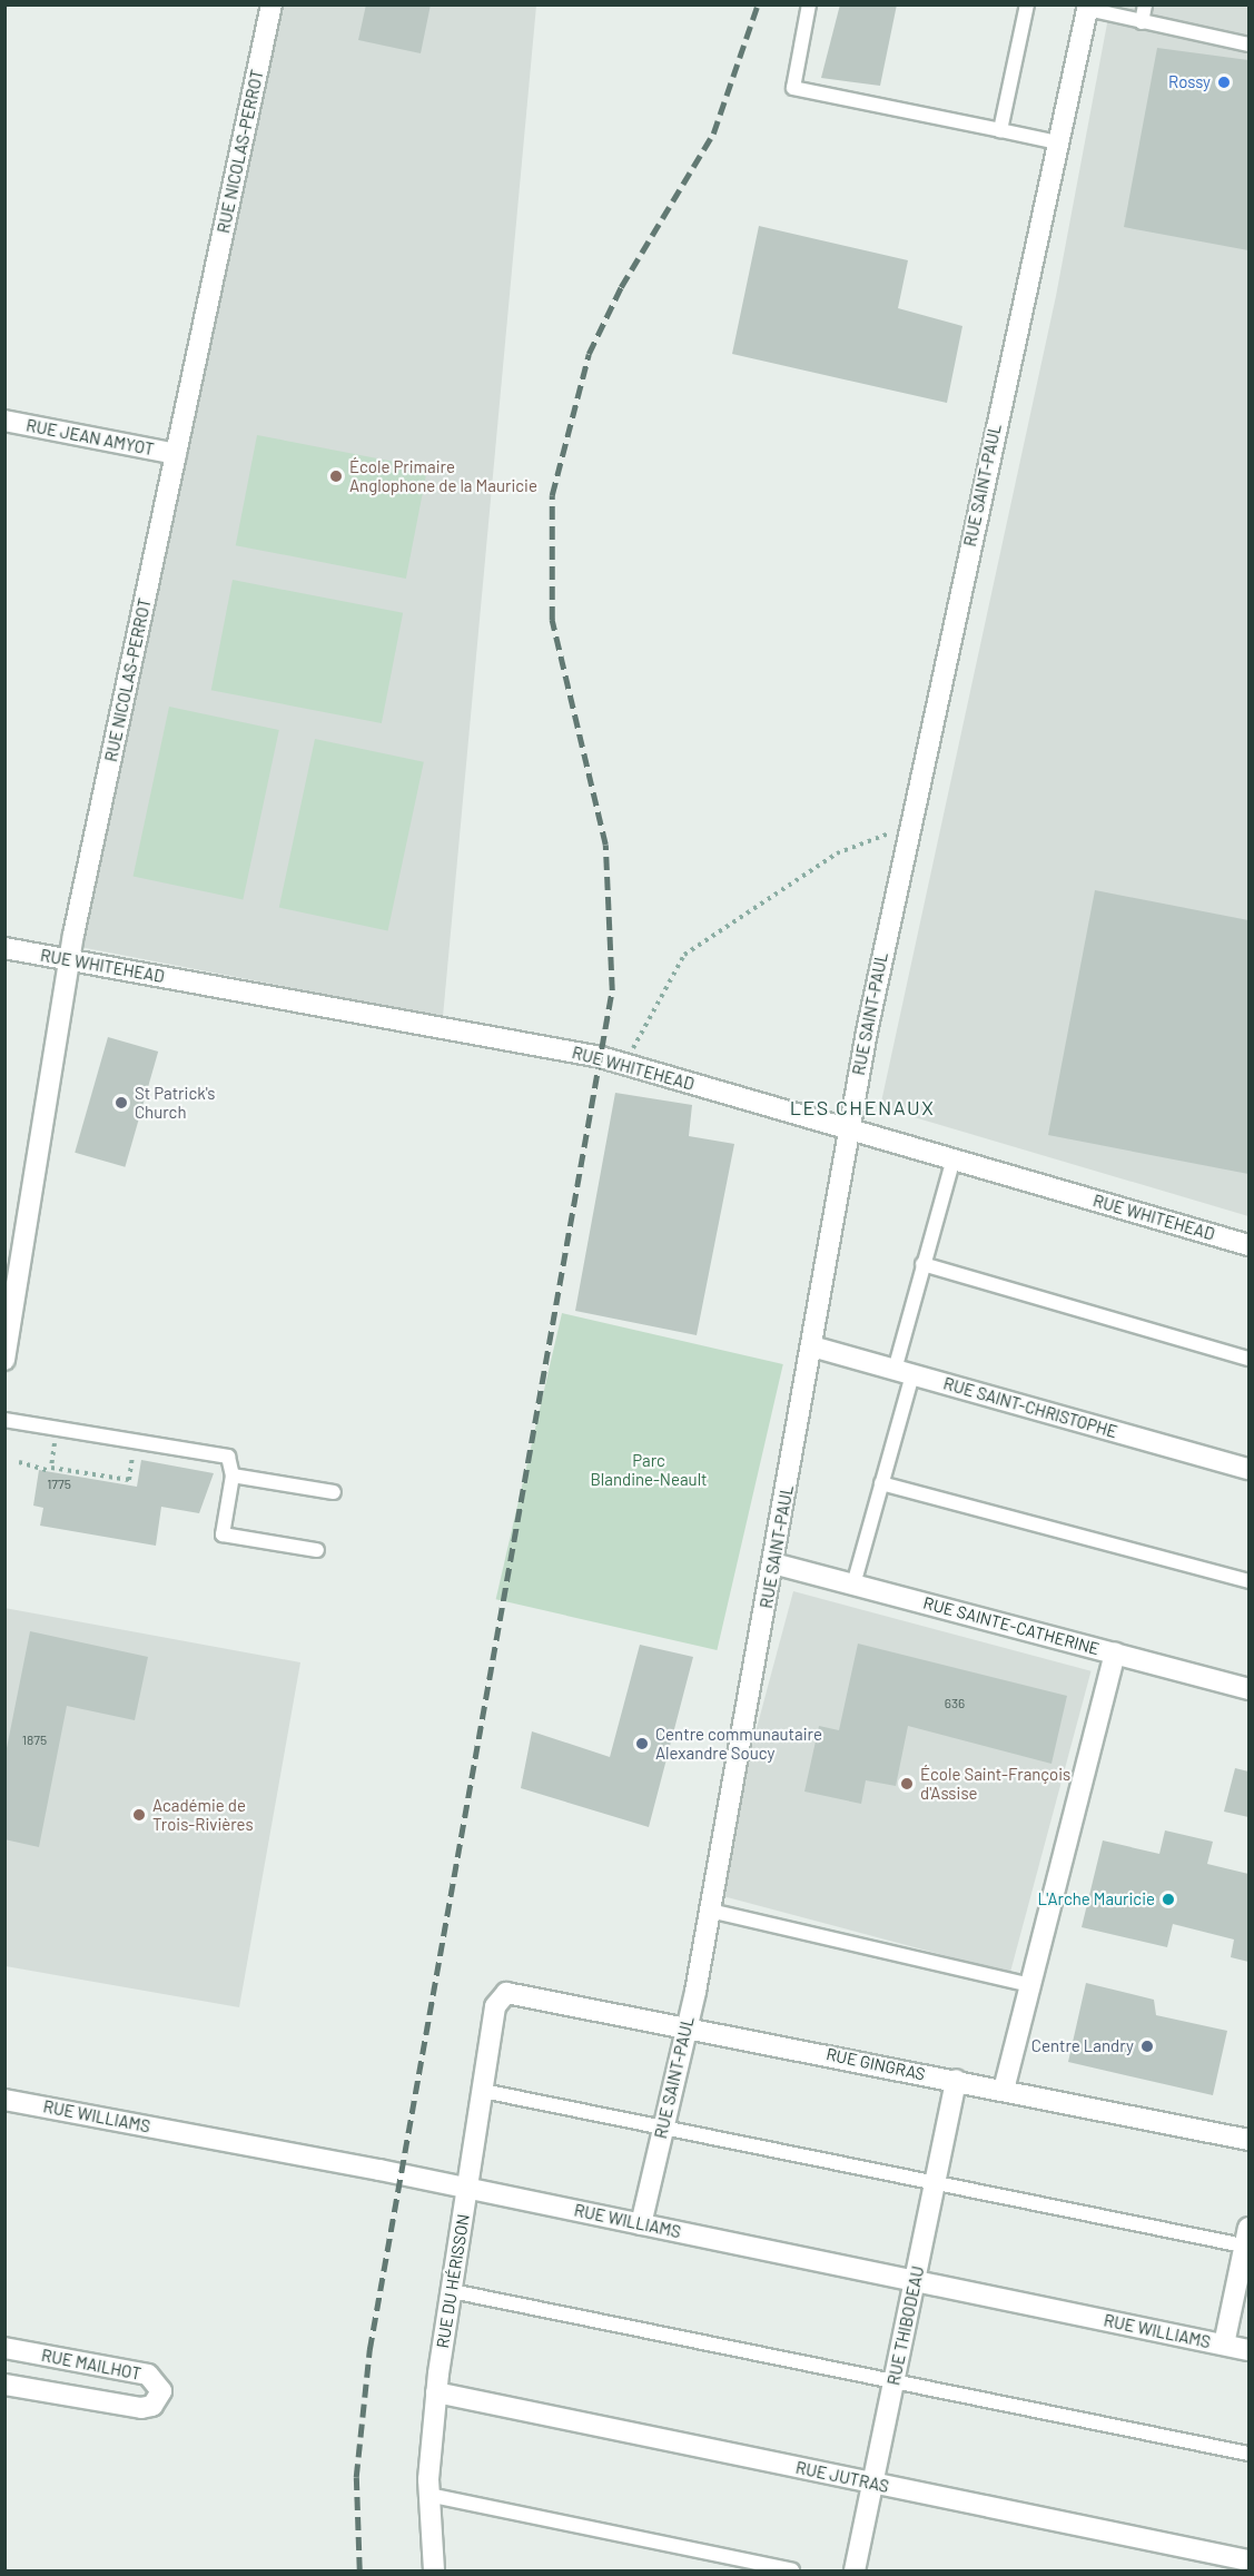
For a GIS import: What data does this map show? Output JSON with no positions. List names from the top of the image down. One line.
{"streets":{"street":["RUE NICOLAS-PERROT","RUE JEAN AMYOT","RUE SAINT-PAUL","RUE WHITEHEAD","RUE SAINT-CHRISTOPHE","RUE SAINTE-CATHERINE","RUE GINGRAS","RUE WILLIAMS","RUE DU HÉRISSON","RUE THIBODEAU","RUE MAILHOT","RUE JUTRAS"]},"crossings":[["RUE NICOLAS-PERROT","RUE JEAN AMYOT"],["RUE NICOLAS-PERROT","RUE WHITEHEAD"],["RUE SAINT-PAUL","RUE WHITEHEAD"],["RUE SAINT-PAUL","RUE SAINT-CHRISTOPHE"],["RUE SAINT-PAUL","RUE SAINTE-CATHERINE"],["RUE SAINT-PAUL","RUE GINGRAS"],["RUE SAINT-PAUL","RUE WILLIAMS"],["RUE GINGRAS","RUE DU HÉRISSON"],["RUE GINGRAS","RUE THIBODEAU"],["RUE WILLIAMS","RUE DU HÉRISSON"],["RUE WILLIAMS","RUE THIBODEAU"],["RUE DU HÉRISSON","RUE JUTRAS"],["RUE THIBODEAU","RUE JUTRAS"]],"districts":["LES CHENAUX"],"parks":["Parc Blandine-Neault"],"places":["Rossy","École Primaire Anglophone de la Mauricie","St Patrick's Church","Centre communautaire Alexandre Soucy","École Saint-François d'Assise","Académie de Trois-Rivières","L'Arche Mauricie","Centre Landry"],"house_numbers":["1775","636","1875"]}
